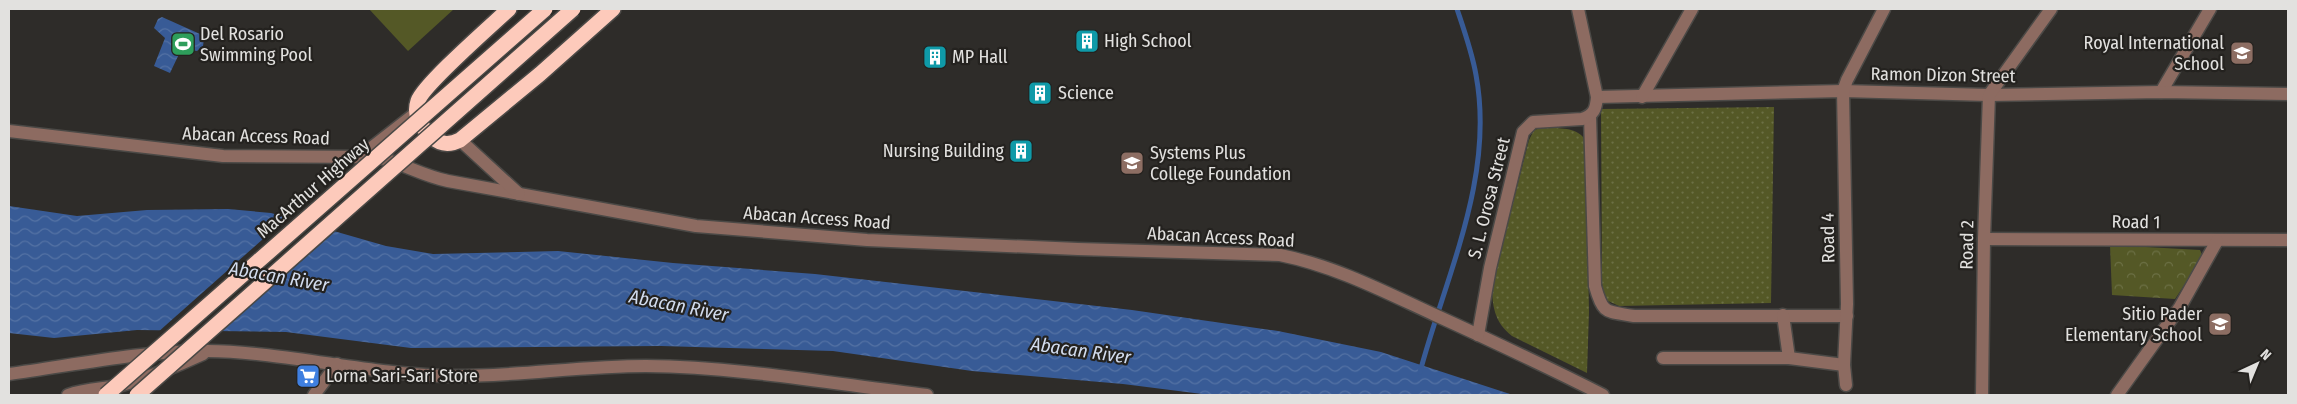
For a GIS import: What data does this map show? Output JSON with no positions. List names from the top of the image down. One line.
{"streets":{"highway":["MacArthur Highway"],"street":["Ramon Dizon Street","Abacan Access Road","S. L. Orosa Street","Road 1","Road 4","Road 2"]},"crossings":[["Ramon Dizon Street","Road 4"],["Ramon Dizon Street","Road 2"],["Abacan Access Road","S. L. Orosa Street"],["Road 1","Road 2"]],"water":["Abacan River"],"places":{"building":["High School","MP Hall","Science","Nursing Building"],"sports":["Del Rosario Swimming Pool"],"school or university":["Royal International School","Systems Plus College Foundation","Sitio Pader Elementary School"],"supermarket":["Lorna Sari-Sari Store"]},"north":"top right"}
